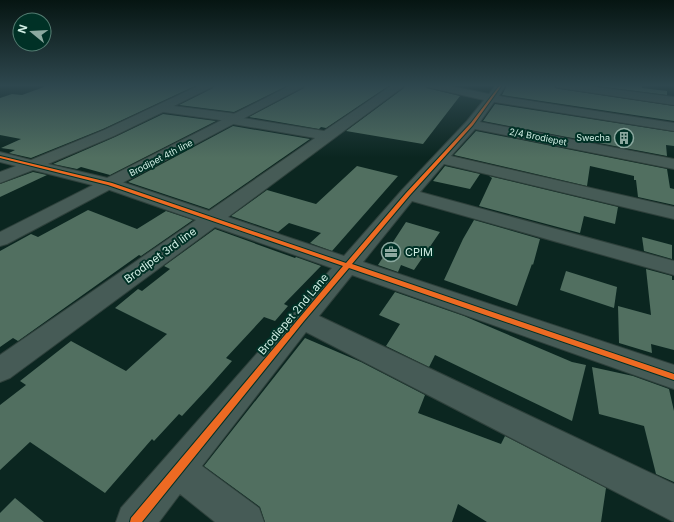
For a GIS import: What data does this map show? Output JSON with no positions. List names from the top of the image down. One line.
{"streets":{"street":["2/4 Brodiepet","Brodipet 4th line","Brodipet 3rd line","Brodiepet 2nd Lane"]},"crossings":[["2/4 Brodiepet","Brodiepet 2nd Lane"]],"places":{"building":["Swecha"],"office":["CPIM"]},"north":"left"}
